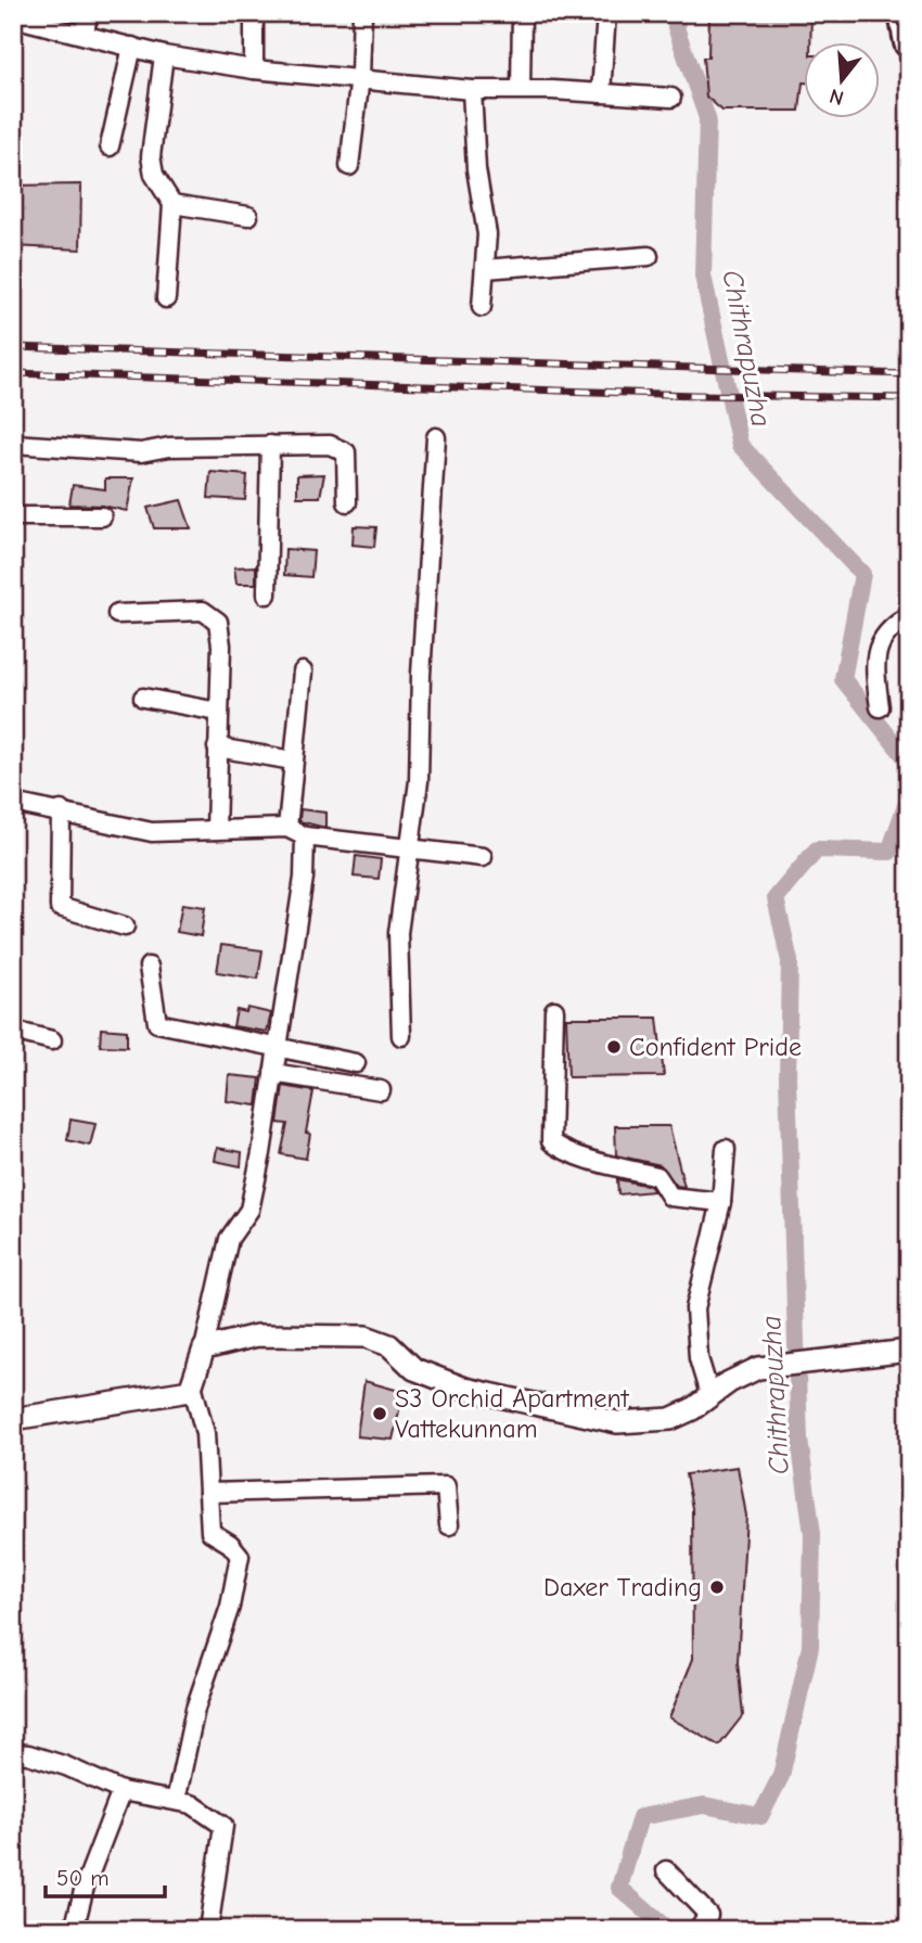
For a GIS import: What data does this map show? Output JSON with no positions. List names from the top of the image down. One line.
{"water":["Chithrapuzha"],"places":["Confident Pride","S3 Orchid Apartment Vattekunnam","Daxer Trading"],"scale_bar":"50 m","north":"bottom"}
